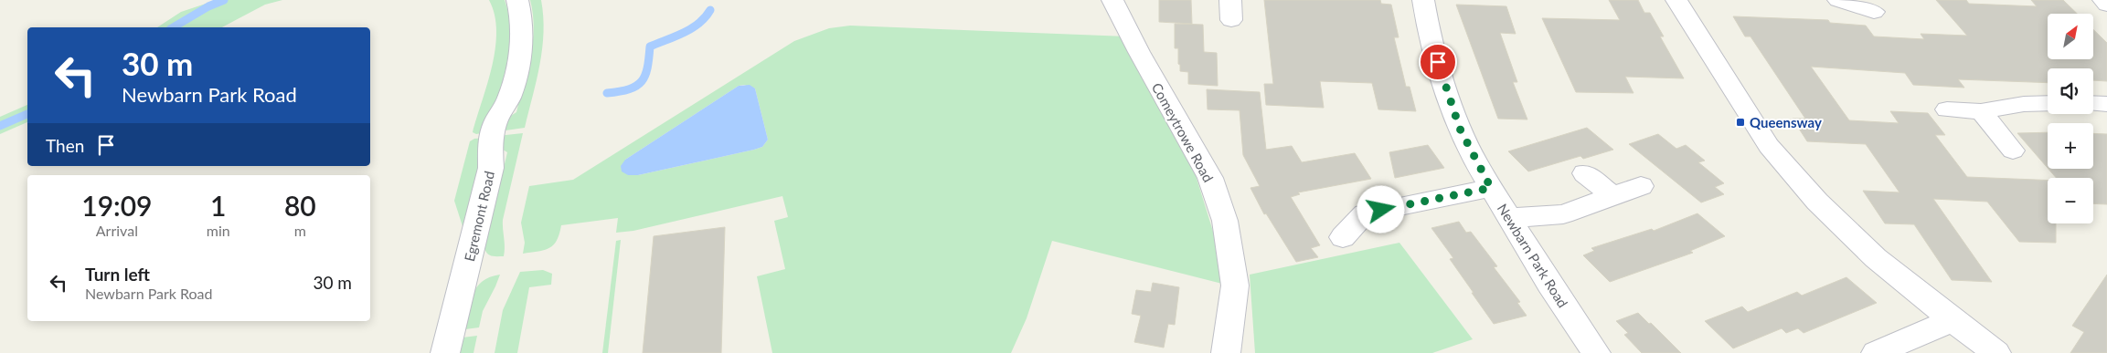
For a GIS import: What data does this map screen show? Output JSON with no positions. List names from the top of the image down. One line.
{"streets":{"street":["Comeytrowe Road","Egremont Road","Newbarn Park Road"]},"places":{"transit":["Queensway"]},"north":"top right","page":{"map_buttons":["+","−"],"turn":["30 m","Newbarn Park Road"],"then":"Then","eta":["19:09","Arrival","1","min","80","m"],"list":[{"name":"Turn left","note":"Newbarn Park Road","value":"30 m"}]}}
